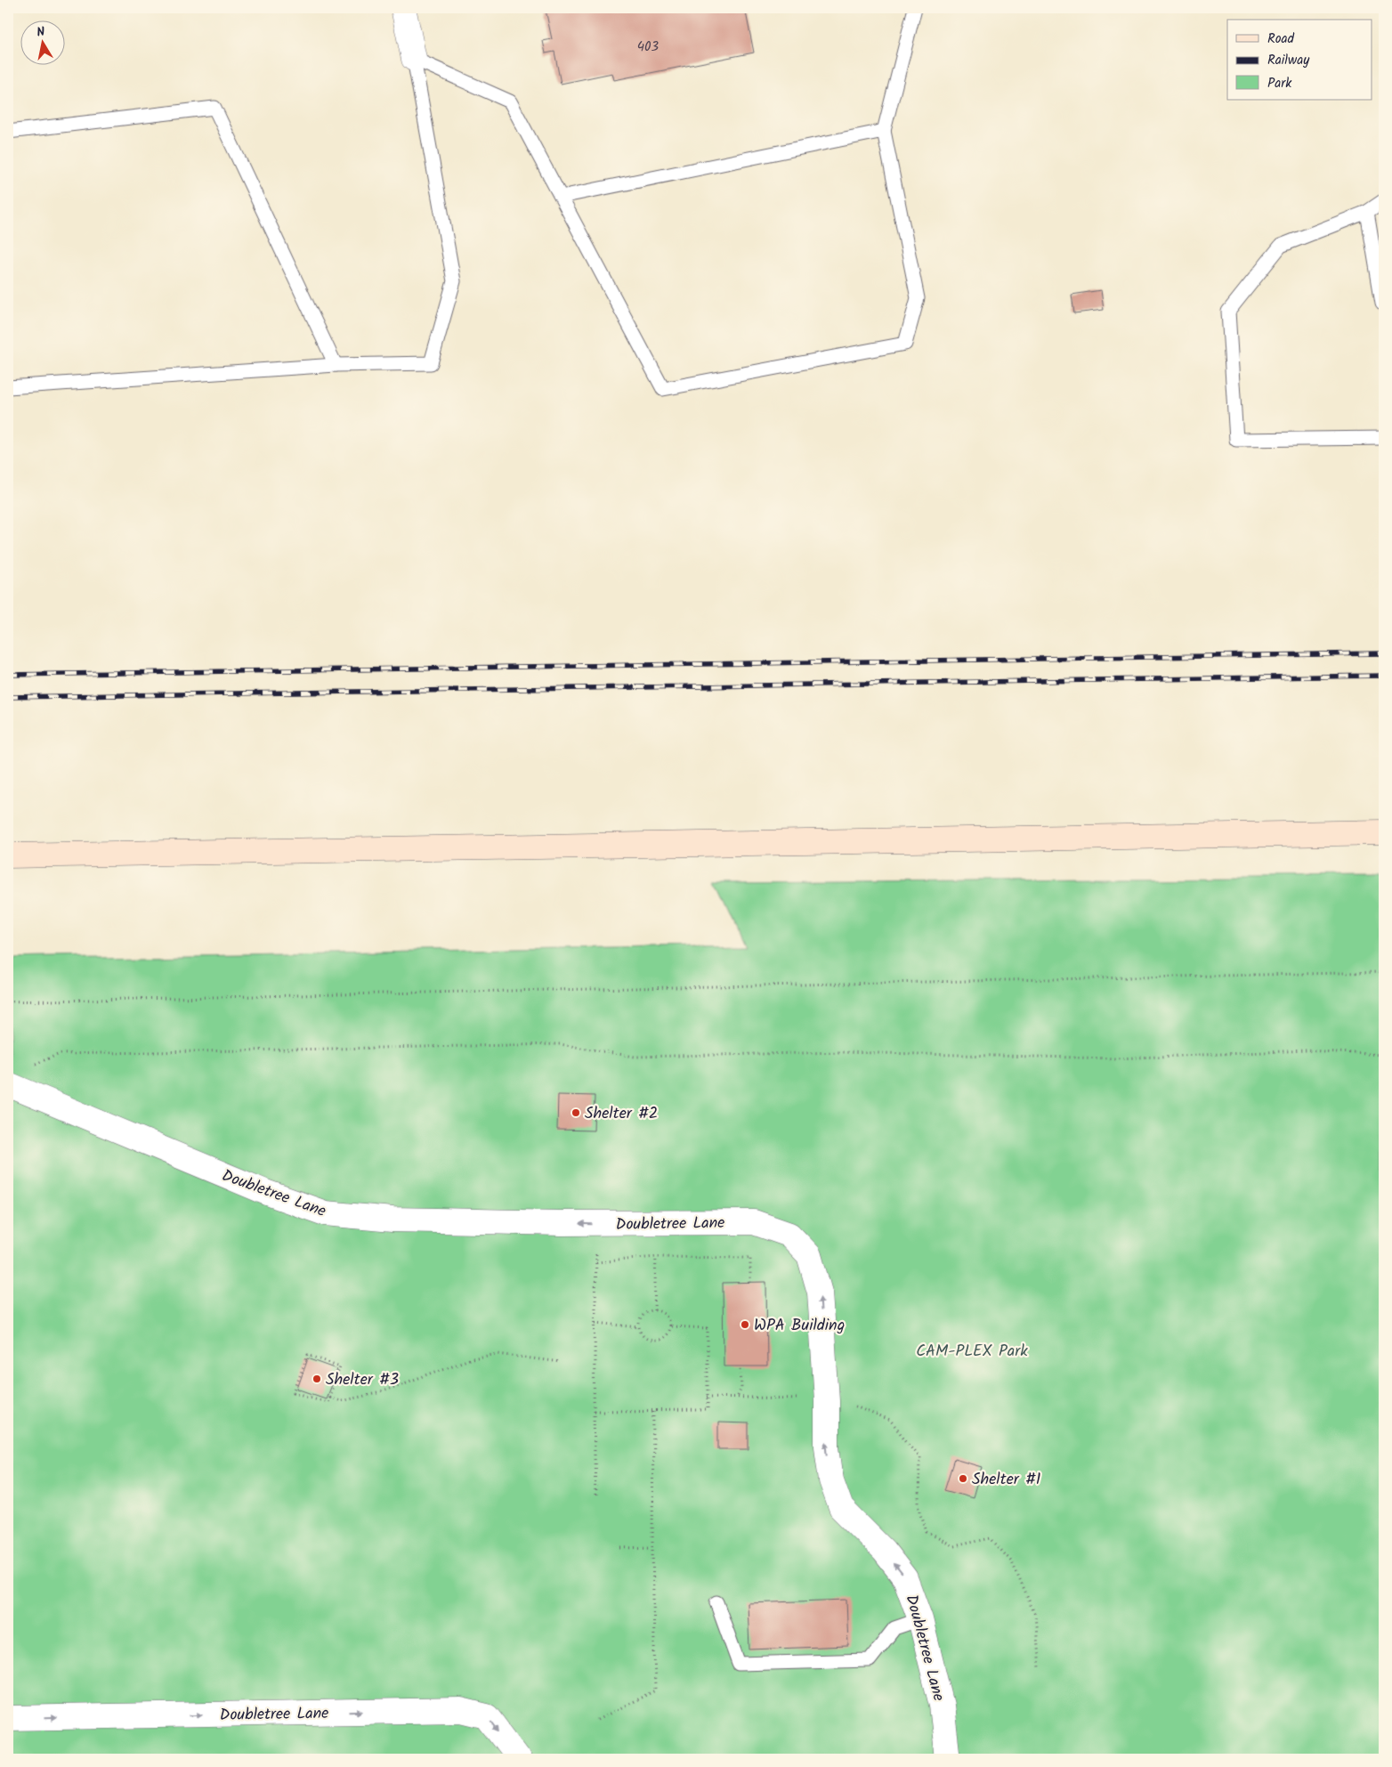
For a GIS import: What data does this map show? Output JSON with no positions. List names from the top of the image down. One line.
{"streets":{"street":["Doubletree Lane"]},"parks":["CAM-PLEX Park"],"places":["Shelter #2","WPA Building","Shelter #3","Shelter #1"],"house_numbers":["403"],"legend":["Road","Railway","Park"],"north":"top"}
